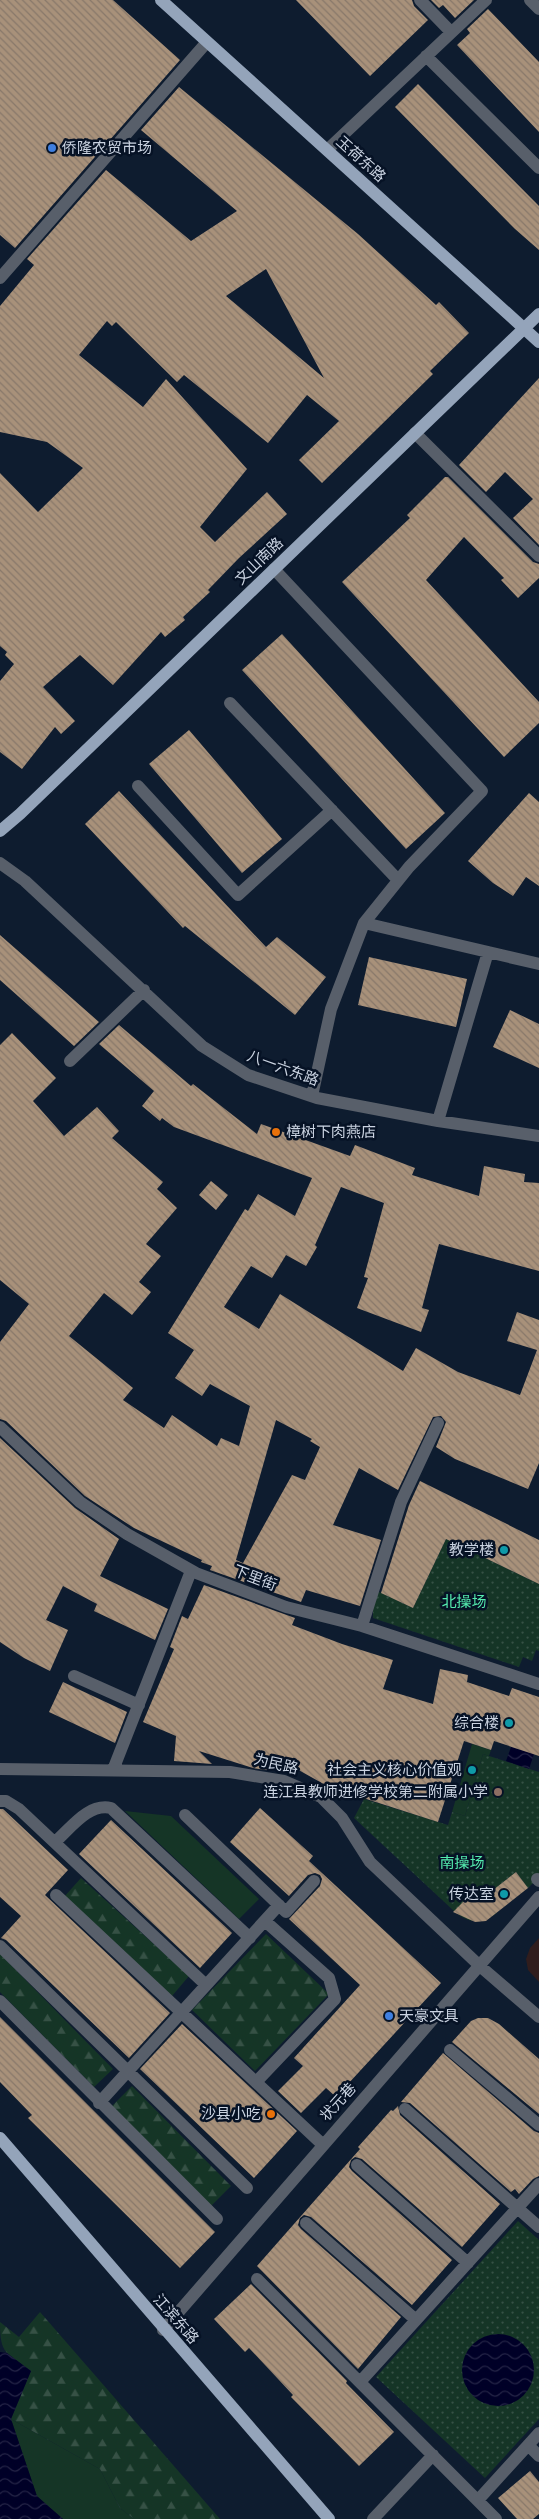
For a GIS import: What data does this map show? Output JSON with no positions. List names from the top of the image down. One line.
{"streets":{"main road":["玉荷东路","文山南路","江滨东路"],"street":["八一六东路","下里街","为民路","状元巷"]},"crossings":[["玉荷东路","文山南路"],["为民路","状元巷"],["状元巷","江滨东路"]],"parks":["北操场","南操场"],"places":["侨隆农贸市场","樟树下肉燕店","教学楼","综合楼","社会主义核心价值观","连江县教师进修学校第二附属小学","传达室","天豪文具","沙县小吃"]}
